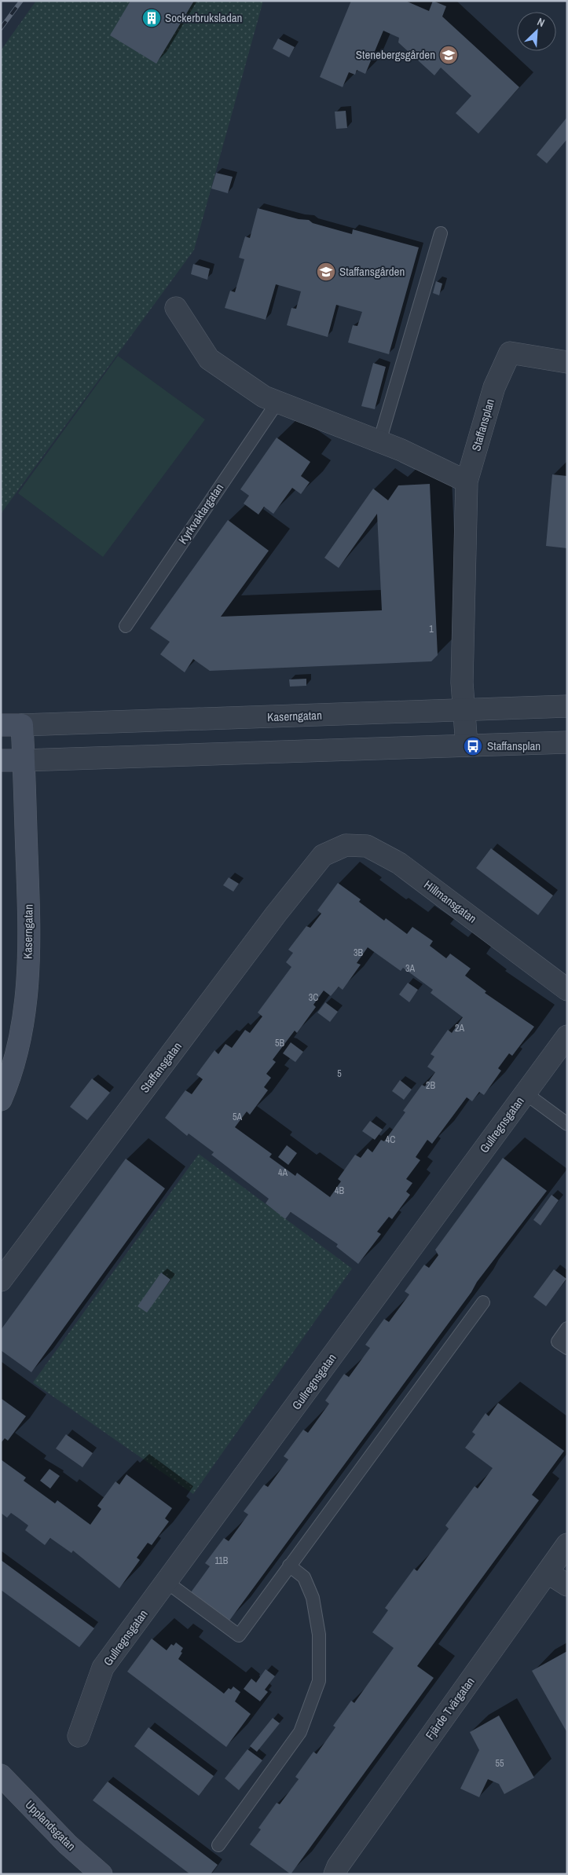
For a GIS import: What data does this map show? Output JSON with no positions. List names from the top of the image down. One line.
{"streets":{"main road":["Kaserngatan","Upplandsgatan"],"street":["Staffansplan","Hillmansgatan","Staffansgatan","Gullregnsgatan","Fjärde Tvärgatan"],"lane":["Kyrkvaktargatan"]},"crossings":[["Staffansplan","Kaserngatan"],["Hillmansgatan","Staffansgatan"]],"places":{"building":["Sockerbruksladan"],"school or university":["Stenebergsgården","Staffansgården"],"bus stop":["Staffansplan"]},"house_numbers":["1","3B","3A","3C","2A","5B","5","2B","5A","4C","4A","4B","11B","55"],"north":"top right"}
